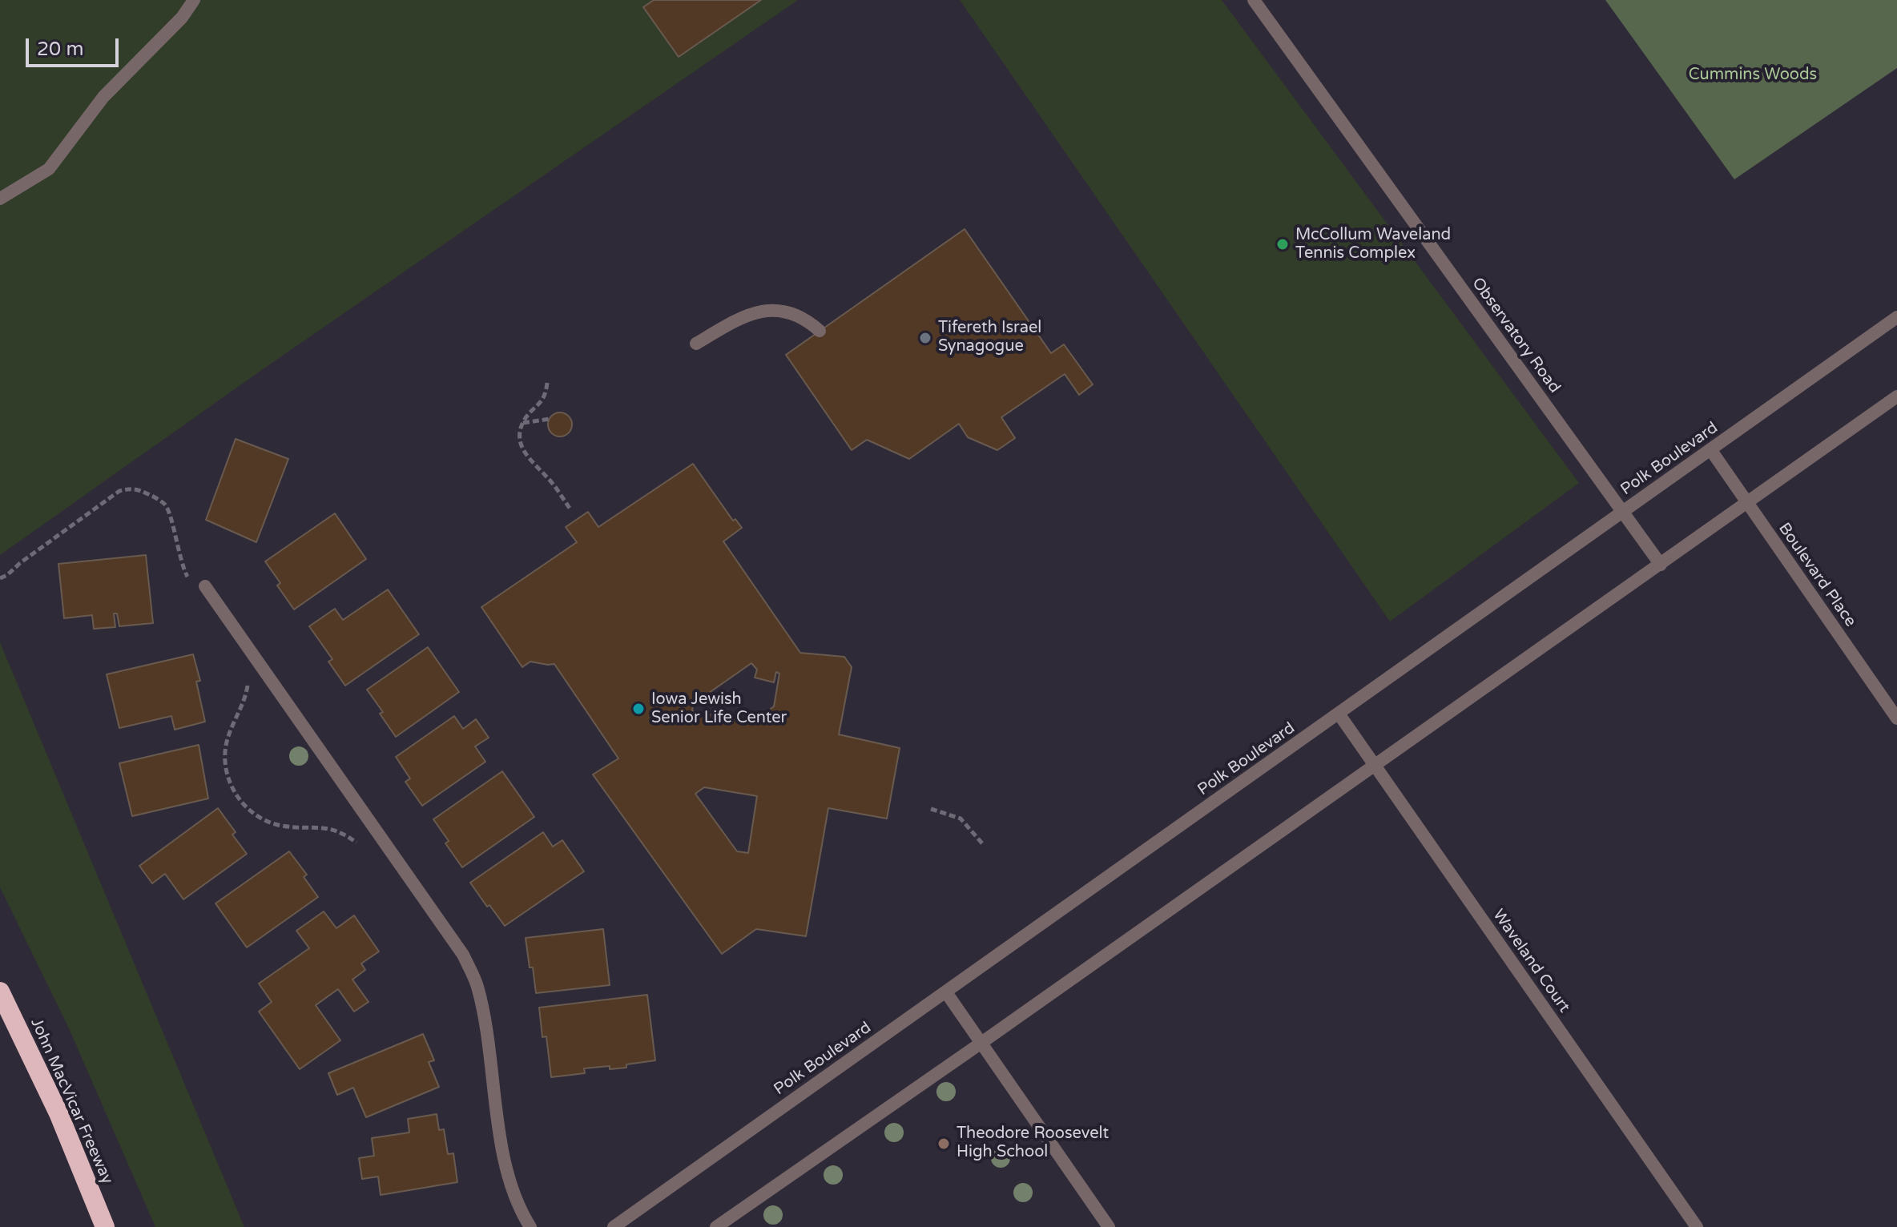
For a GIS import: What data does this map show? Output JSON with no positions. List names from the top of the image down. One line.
{"streets":{"highway":["John MacVicar Freeway"],"street":["Observatory Road","Polk Boulevard","Boulevard Place","Waveland Court"]},"crossings":[["Observatory Road","Polk Boulevard"],["Polk Boulevard","Boulevard Place"],["Polk Boulevard","Waveland Court"]],"parks":["Cummins Woods"],"places":["McCollum Waveland Tennis Complex","Tifereth Israel Synagogue","Iowa Jewish Senior Life Center","Theodore Roosevelt High School"],"scale_bar":"20 m"}
